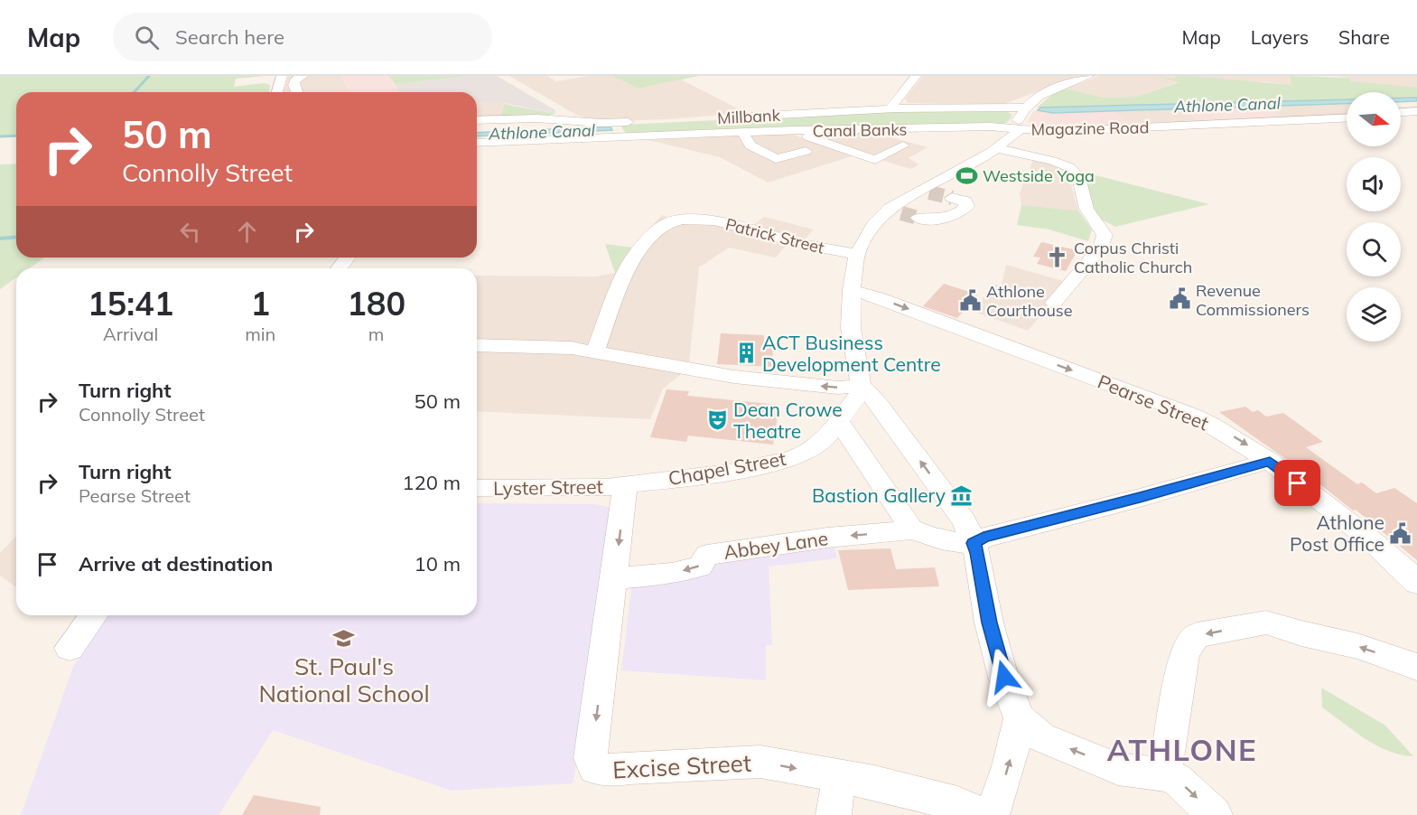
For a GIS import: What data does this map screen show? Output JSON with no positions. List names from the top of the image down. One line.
{"streets":{"street":["Millbank","Magazine Road","Canal Banks","Patrick Street","Pearse Street","Chapel Street","Lyster Street","Abbey Lane","Excise Street"]},"crossings":[["Magazine Road","Canal Banks"],["Chapel Street","Lyster Street"],["Chapel Street","Excise Street"],["Lyster Street","Excise Street"],["Abbey Lane","Excise Street"]],"one_way":["Pearse Street"],"districts":["ATHLONE"],"water":["Athlone Canal"],"places":{"sports":["Westside Yoga"],"church":["Corpus Christi Catholic Church"],"public building":["Revenue Commissioners","Athlone Courthouse","Athlone Post Office"],"building":["ACT Business Development Centre"],"theatre":["Dean Crowe Theatre"],"museum":["Bastion Gallery"],"school or university":["St. Paul's National School"]},"north":"right","page":{"header":"Map","search":"Search here","nav":["Map","Layers","Share"],"turn":["50 m","Connolly Street"],"eta":["15:41","Arrival","1","min","180","m"],"list":[{"name":"Turn right","note":"Connolly Street","value":"50 m"},{"name":"Turn right","note":"Pearse Street","value":"120 m"},{"name":"Arrive at destination","value":"10 m"}]}}
